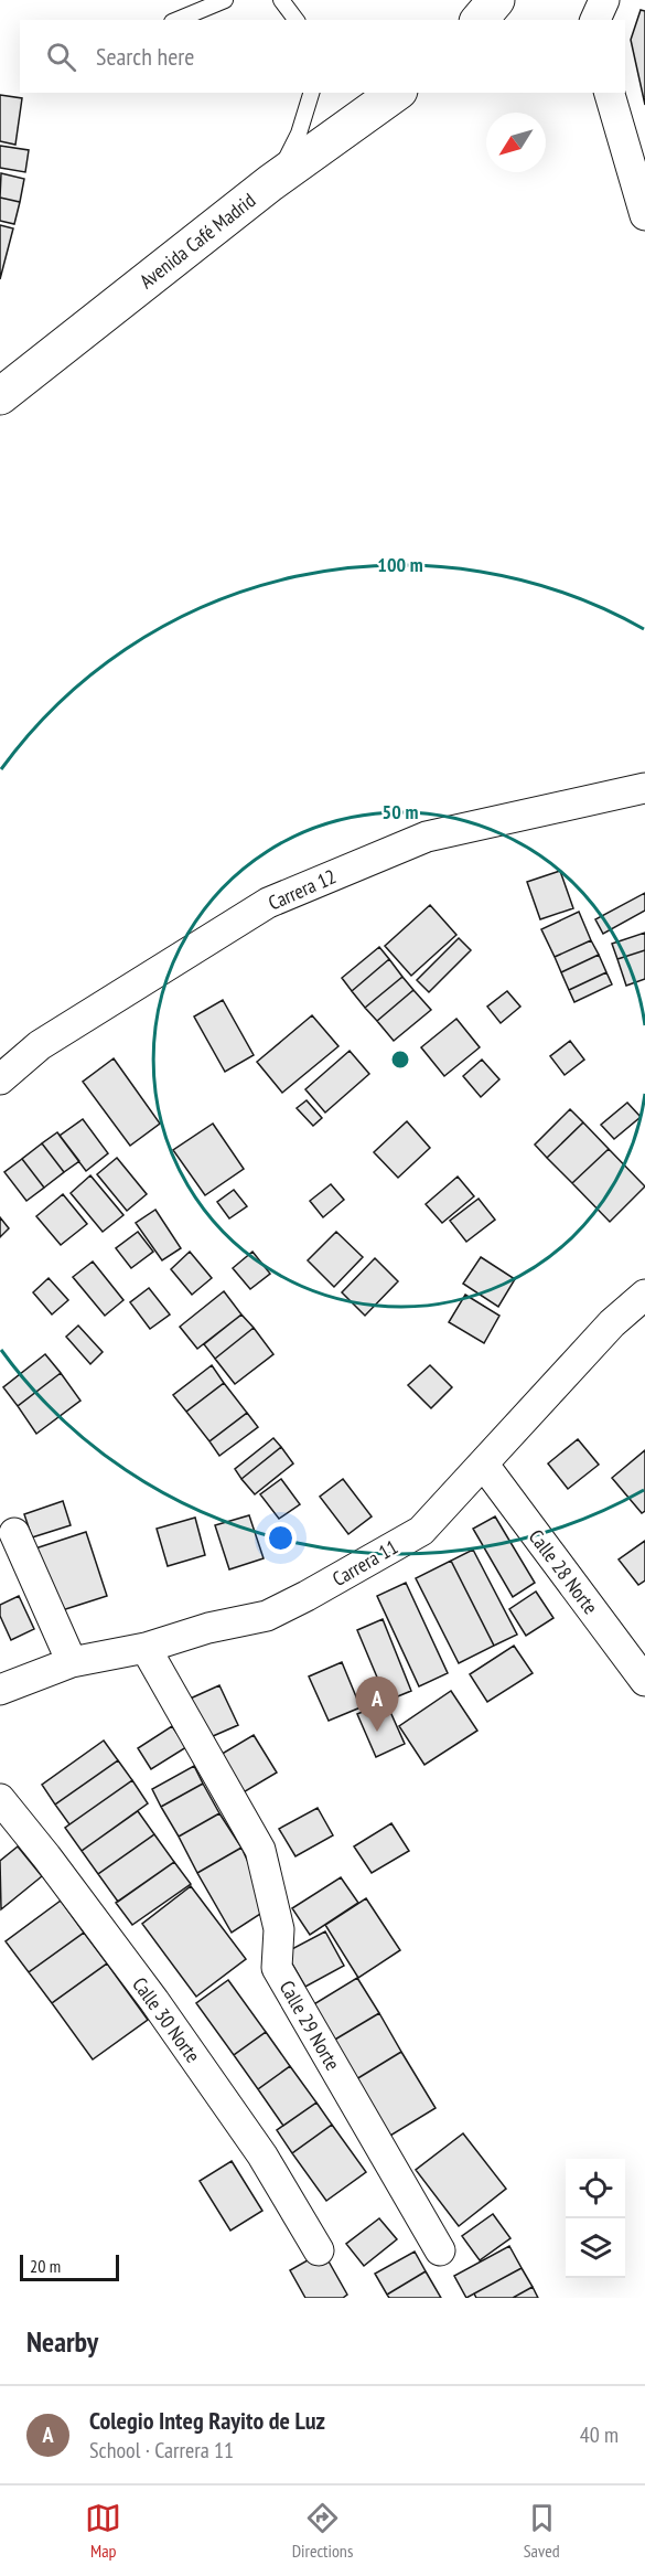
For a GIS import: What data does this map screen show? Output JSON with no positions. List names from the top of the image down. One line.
{"streets":{"street":["Avenida Café Madrid","Carrera 12","Carrera 11","Calle 28 Norte","Calle 30 Norte","Calle 29 Norte"]},"crossings":[["Carrera 11","Calle 28 Norte"],["Carrera 11","Calle 29 Norte"]],"scale_bar":"20 m","north":"bottom left","page":{"search":"Search here","pins":"A","scale":"20 m","heading":"Nearby","list":[{"mark":"A","name":"Colegio Integ Rayito de Luz","note":"School · Carrera 11","value":"40 m"}],"nav":["Map","Directions","Saved"]},"rings":["100 m","50 m"]}
